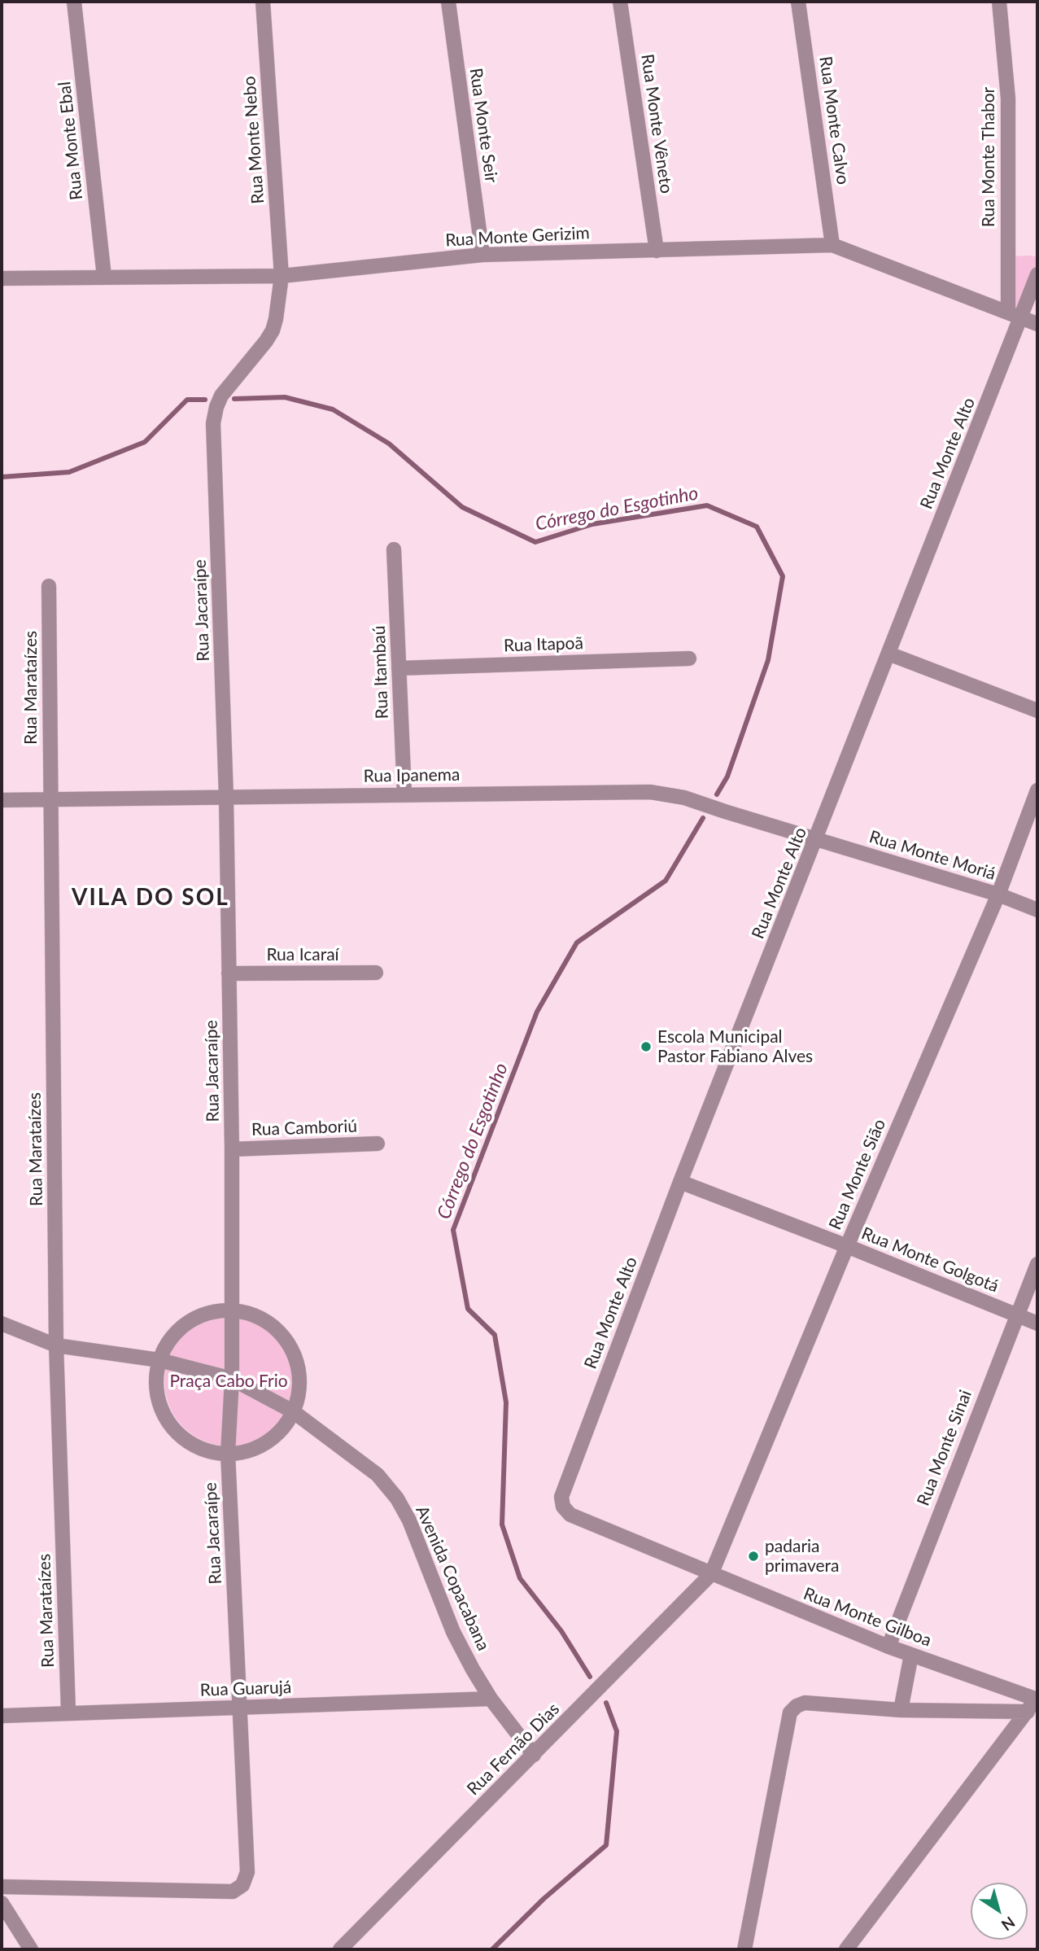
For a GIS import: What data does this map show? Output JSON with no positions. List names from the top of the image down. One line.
{"streets":{"street":["Rua Monte Calvo","Rua Monte Vêneto","Rua Monte Seir","Rua Monte Nebo","Rua Monte Ebal","Rua Monte Thabor","Rua Monte Gerizim","Rua Monte Alto","Rua Jacaraípe","Rua Itapoã","Rua Itambaú","Rua Marataízes","Rua Ipanema","Rua Monte Moriá","Rua Icaraí","Rua Camboriú","Rua Monte Sião","Rua Monte Golgotá","Rua Monte Sinai","Avenida Copacabana","Rua Monte Gilboa","Rua Guarujá","Rua Fernão Dias"]},"crossings":[["Rua Monte Calvo","Rua Monte Gerizim"],["Rua Monte Vêneto","Rua Monte Gerizim"],["Rua Monte Seir","Rua Monte Gerizim"],["Rua Monte Nebo","Rua Monte Gerizim"],["Rua Monte Nebo","Rua Jacaraípe"],["Rua Monte Ebal","Rua Monte Gerizim"],["Rua Monte Thabor","Rua Monte Gerizim"],["Rua Monte Thabor","Rua Monte Alto"],["Rua Monte Gerizim","Rua Monte Alto"],["Rua Monte Gerizim","Rua Jacaraípe"],["Rua Monte Alto","Rua Ipanema"],["Rua Monte Alto","Rua Monte Moriá"],["Rua Monte Alto","Rua Monte Golgotá"],["Rua Monte Alto","Rua Monte Gilboa"],["Rua Jacaraípe","Rua Ipanema"],["Rua Jacaraípe","Rua Icaraí"],["Rua Jacaraípe","Rua Camboriú"],["Rua Jacaraípe","Avenida Copacabana"],["Rua Jacaraípe","Rua Guarujá"],["Rua Itapoã","Rua Itambaú"],["Rua Itambaú","Rua Ipanema"],["Rua Marataízes","Rua Ipanema"],["Rua Marataízes","Avenida Copacabana"],["Rua Marataízes","Rua Guarujá"],["Rua Ipanema","Rua Monte Moriá"],["Rua Monte Moriá","Rua Monte Sião"],["Rua Monte Sião","Rua Monte Golgotá"],["Rua Monte Sião","Rua Monte Gilboa"],["Rua Monte Sião","Rua Fernão Dias"],["Rua Monte Golgotá","Rua Monte Sinai"],["Rua Monte Sinai","Rua Monte Gilboa"],["Avenida Copacabana","Rua Guarujá"],["Avenida Copacabana","Rua Fernão Dias"],["Rua Monte Gilboa","Rua Fernão Dias"]],"districts":["VILA DO SOL"],"water":["Córrego do Esgotinho"],"parks":["Praça Cabo Frio"],"places":["Escola Municipal Pastor Fabiano Alves","padaria primavera"],"north":"bottom right"}
